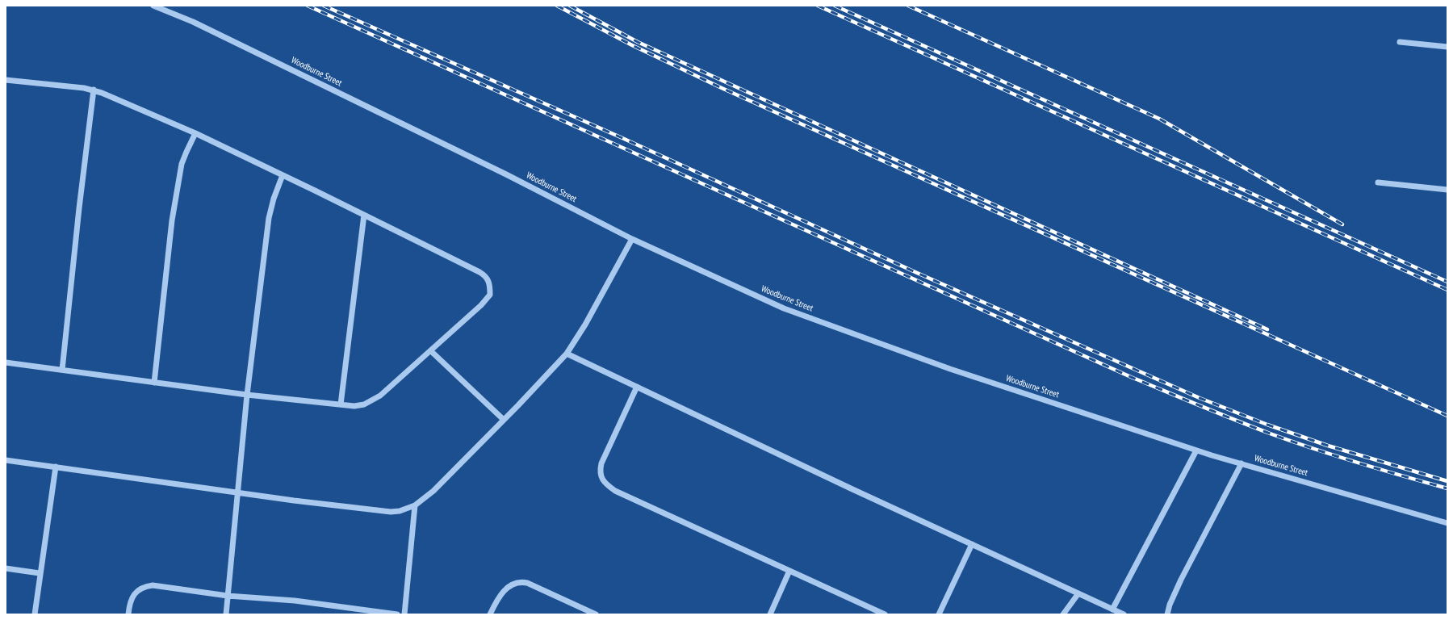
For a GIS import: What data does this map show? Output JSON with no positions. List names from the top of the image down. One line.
{"streets":{"street":["Woodburne Street"]}}
